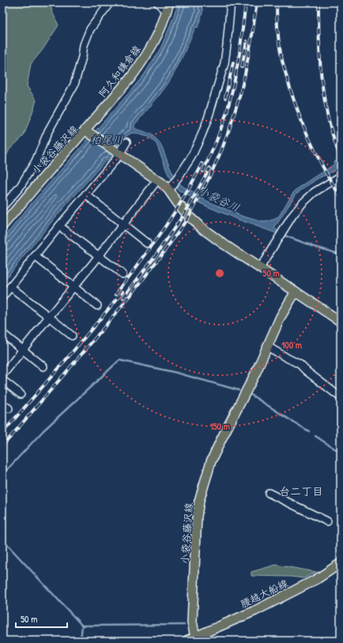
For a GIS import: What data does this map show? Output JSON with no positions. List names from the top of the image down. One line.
{"streets":{"main road":["阿久和鎌倉線","小袋谷藤沢線","腰越大船線"]},"crossings":[["阿久和鎌倉線","小袋谷藤沢線"],["小袋谷藤沢線","腰越大船線"]],"districts":["台二丁目"],"water":["柏尾川","小袋谷川"],"scale_bar":"50 m","rings":["50 m","100 m","150 m"]}
